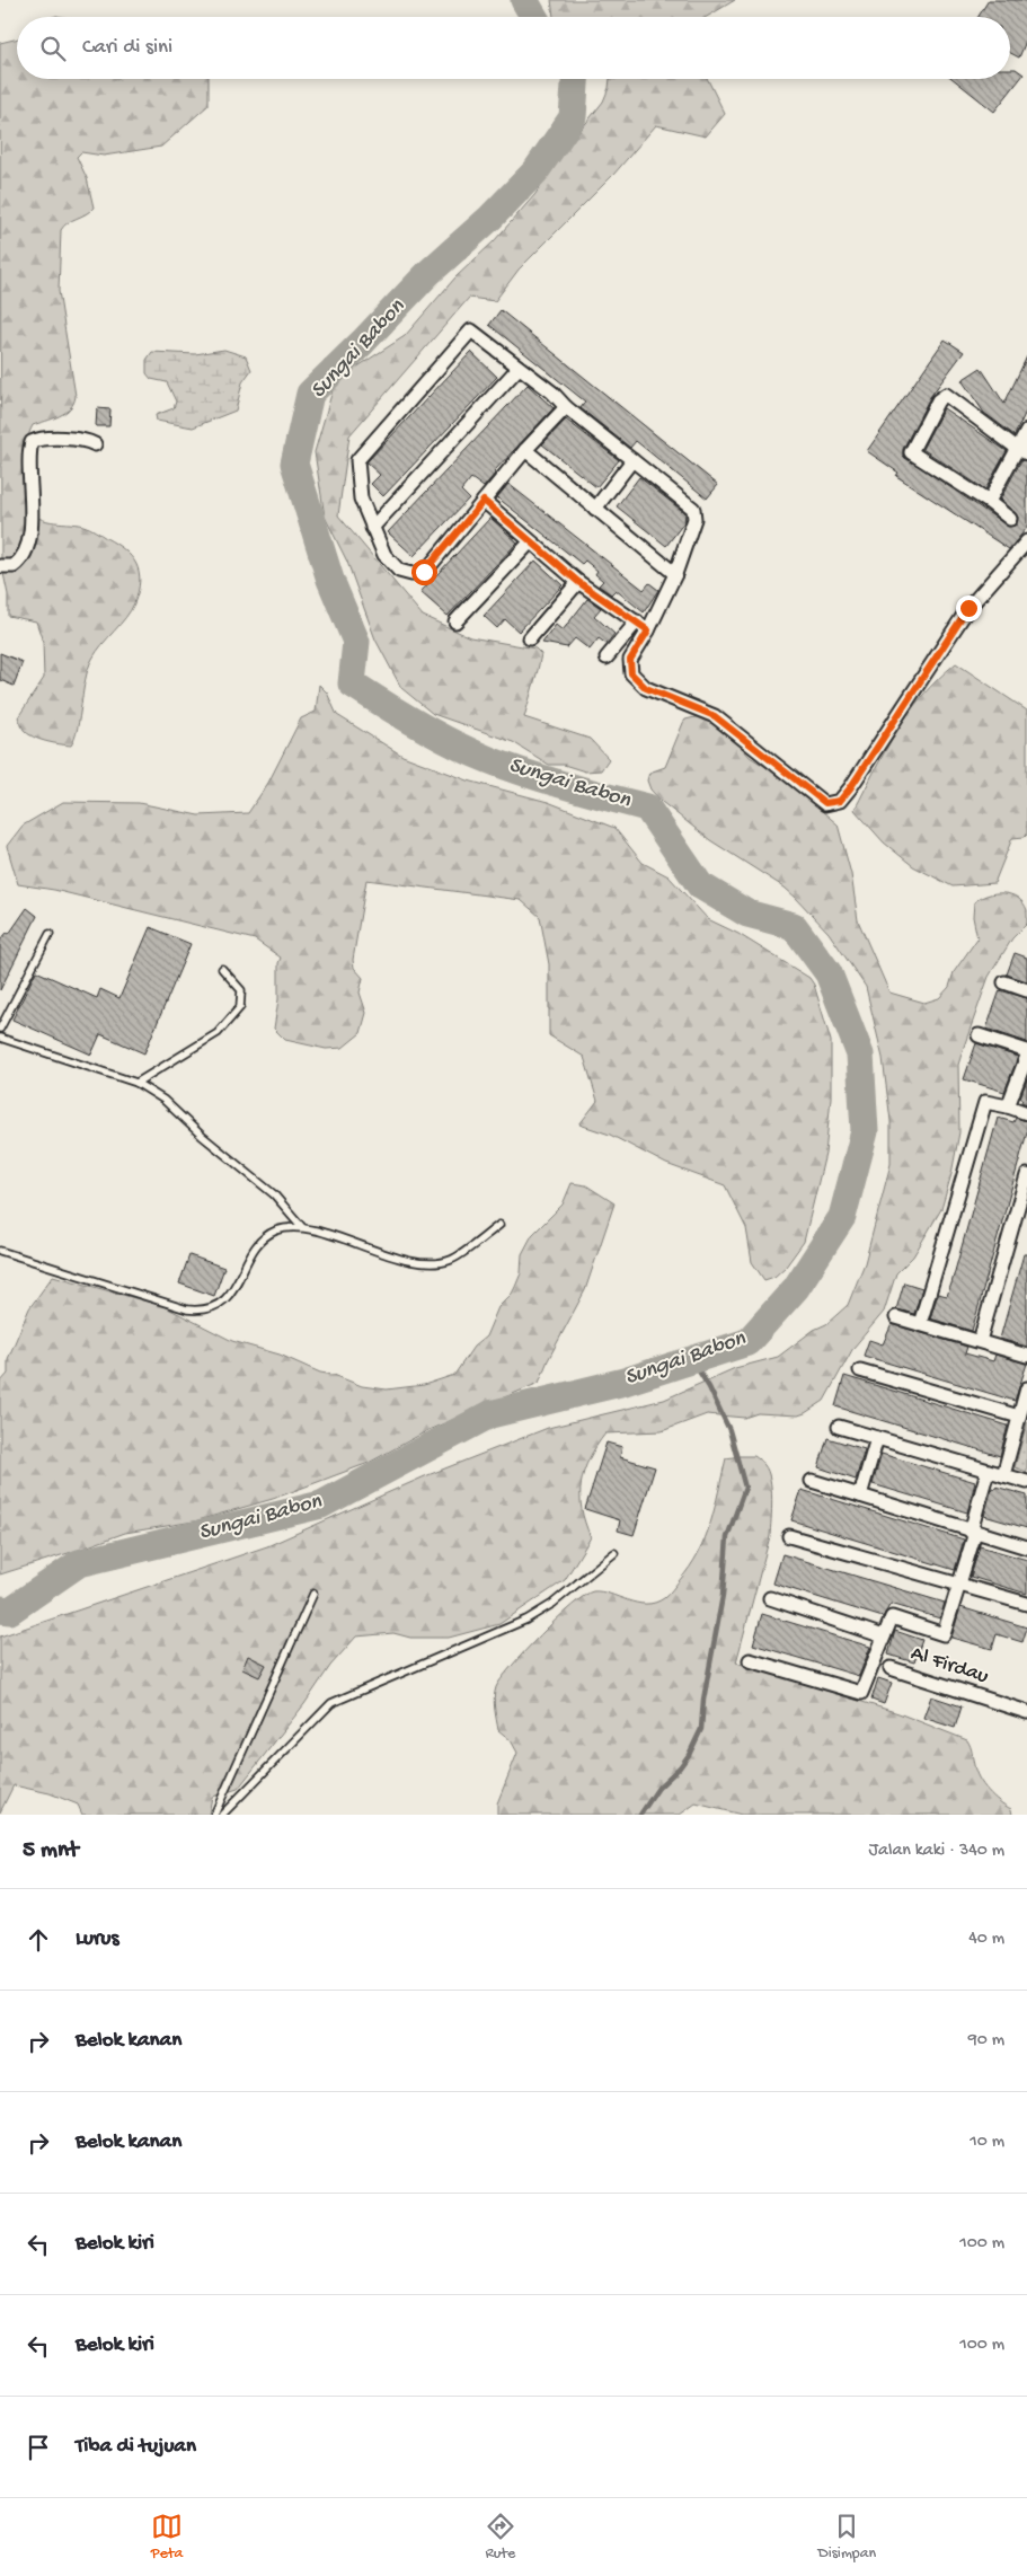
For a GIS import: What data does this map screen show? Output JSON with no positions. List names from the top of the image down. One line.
{"streets":{"street":["Al Firdau"]},"water":["Sungai Babon"],"page":{"search":"Cari di sini","heading":["5 mnt","Jalan kaki · 340 m"],"list":[["Lurus","40 m"],["Belok kanan","90 m"],["Belok kanan","10 m"],["Belok kiri","100 m"],["Belok kiri","100 m"],"Tiba di tujuan"],"nav":["Peta","Rute","Disimpan"]}}
